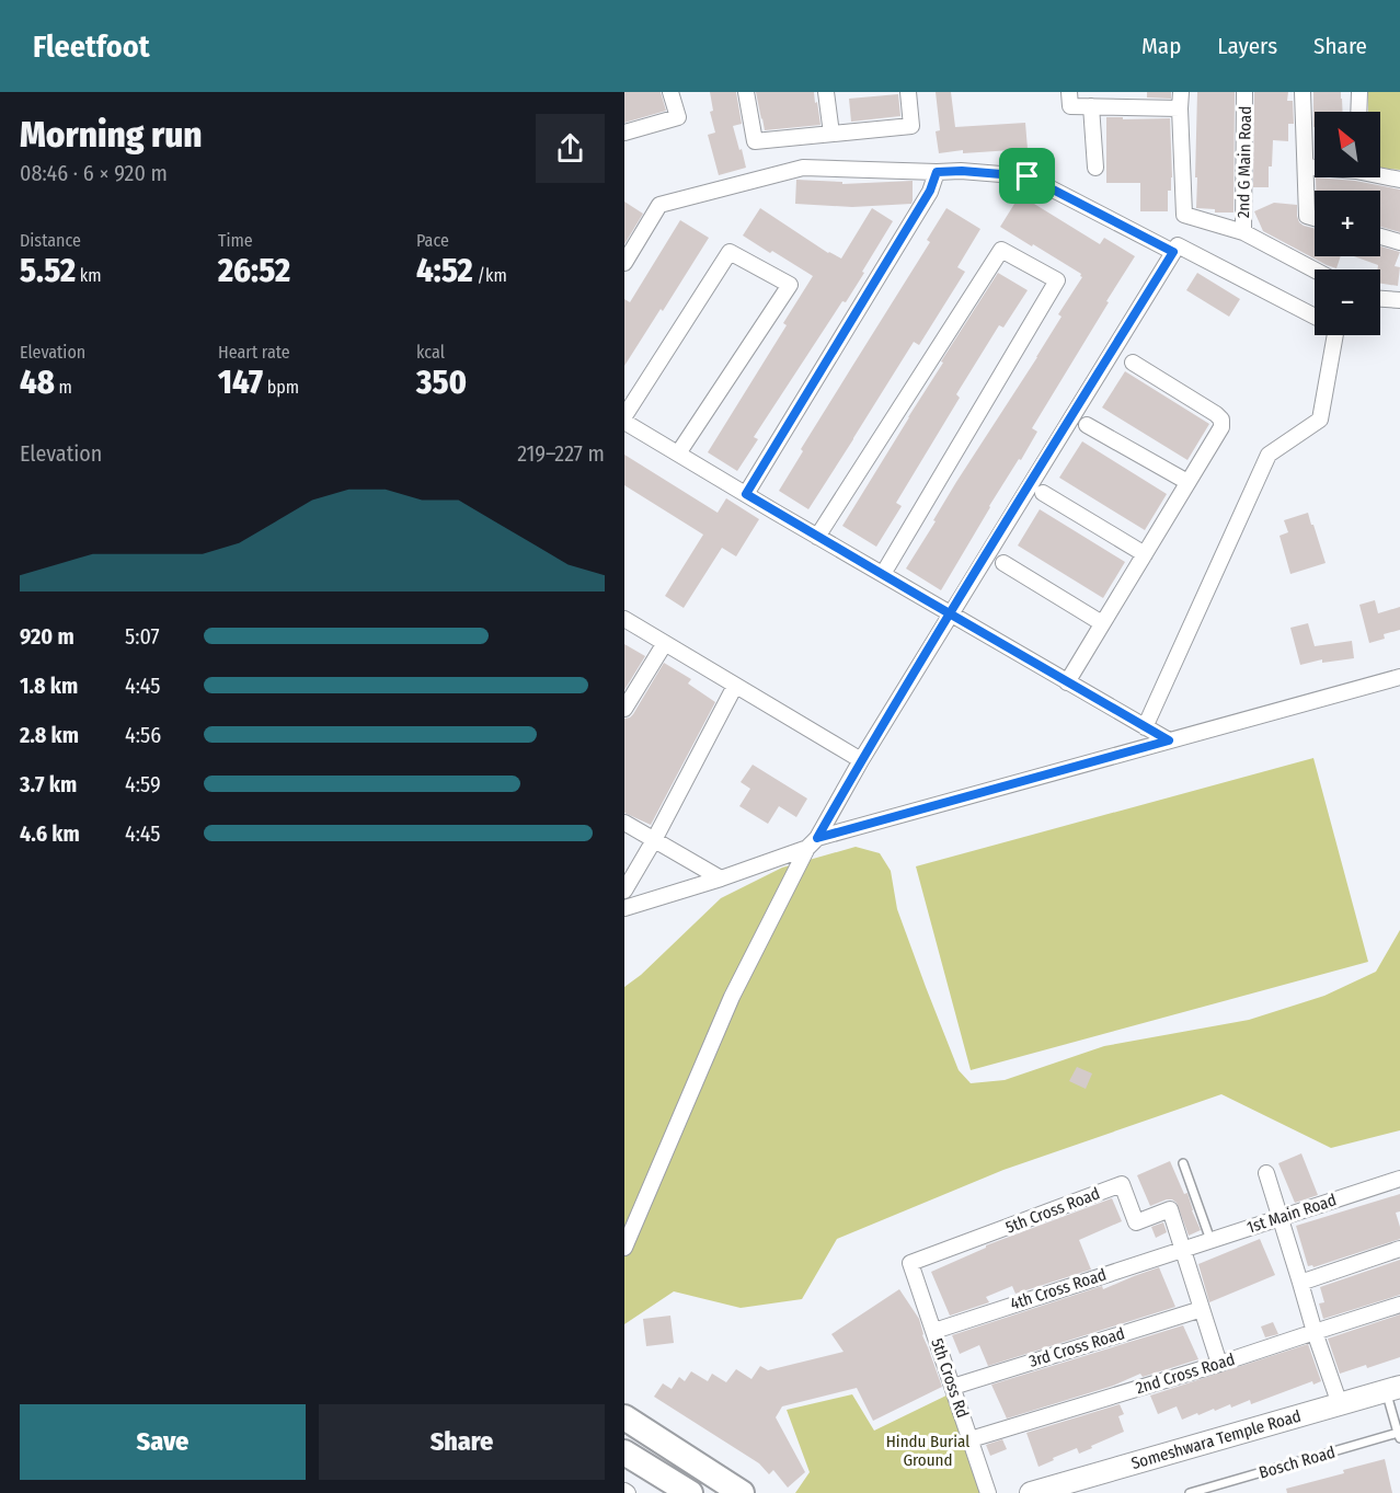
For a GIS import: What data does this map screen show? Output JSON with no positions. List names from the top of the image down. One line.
{"streets":{"street":["2nd G Main Road","5th Cross Road","1st Main Road","4th Cross Road","3rd Cross Road","2nd Cross Road","5th Cross Rd","Someshwara Temple Road"],"lane":["Bosch Road"]},"crossings":[["5th Cross Road","1st Main Road"],["5th Cross Road","4th Cross Road"],["5th Cross Road","5th Cross Rd"],["1st Main Road","4th Cross Road"],["4th Cross Road","5th Cross Rd"],["3rd Cross Road","5th Cross Rd"],["2nd Cross Road","5th Cross Rd"]],"parks":["Hindu Burial Ground"],"north":"top left","page":{"header":"Fleetfoot","nav":["Map","Layers","Share"],"heading":["Morning run","08:46 · 6 × 920 m"],"map_buttons":["+","−"],"stats":[["Distance","5.52 km"],["Time","26:52"],["Pace","4:52 /km"],["Elevation","48 m"],["Heart rate","147 bpm"],["kcal","350"]],"chart":["Elevation","219–227 m"],"list":[{"name":"920 m","note":"5:07"},{"name":"1.8 km","note":"4:45"},{"name":"2.8 km","note":"4:56"},{"name":"3.7 km","note":"4:59"},{"name":"4.6 km","note":"4:45"}],"buttons":["Save","Share"]}}
